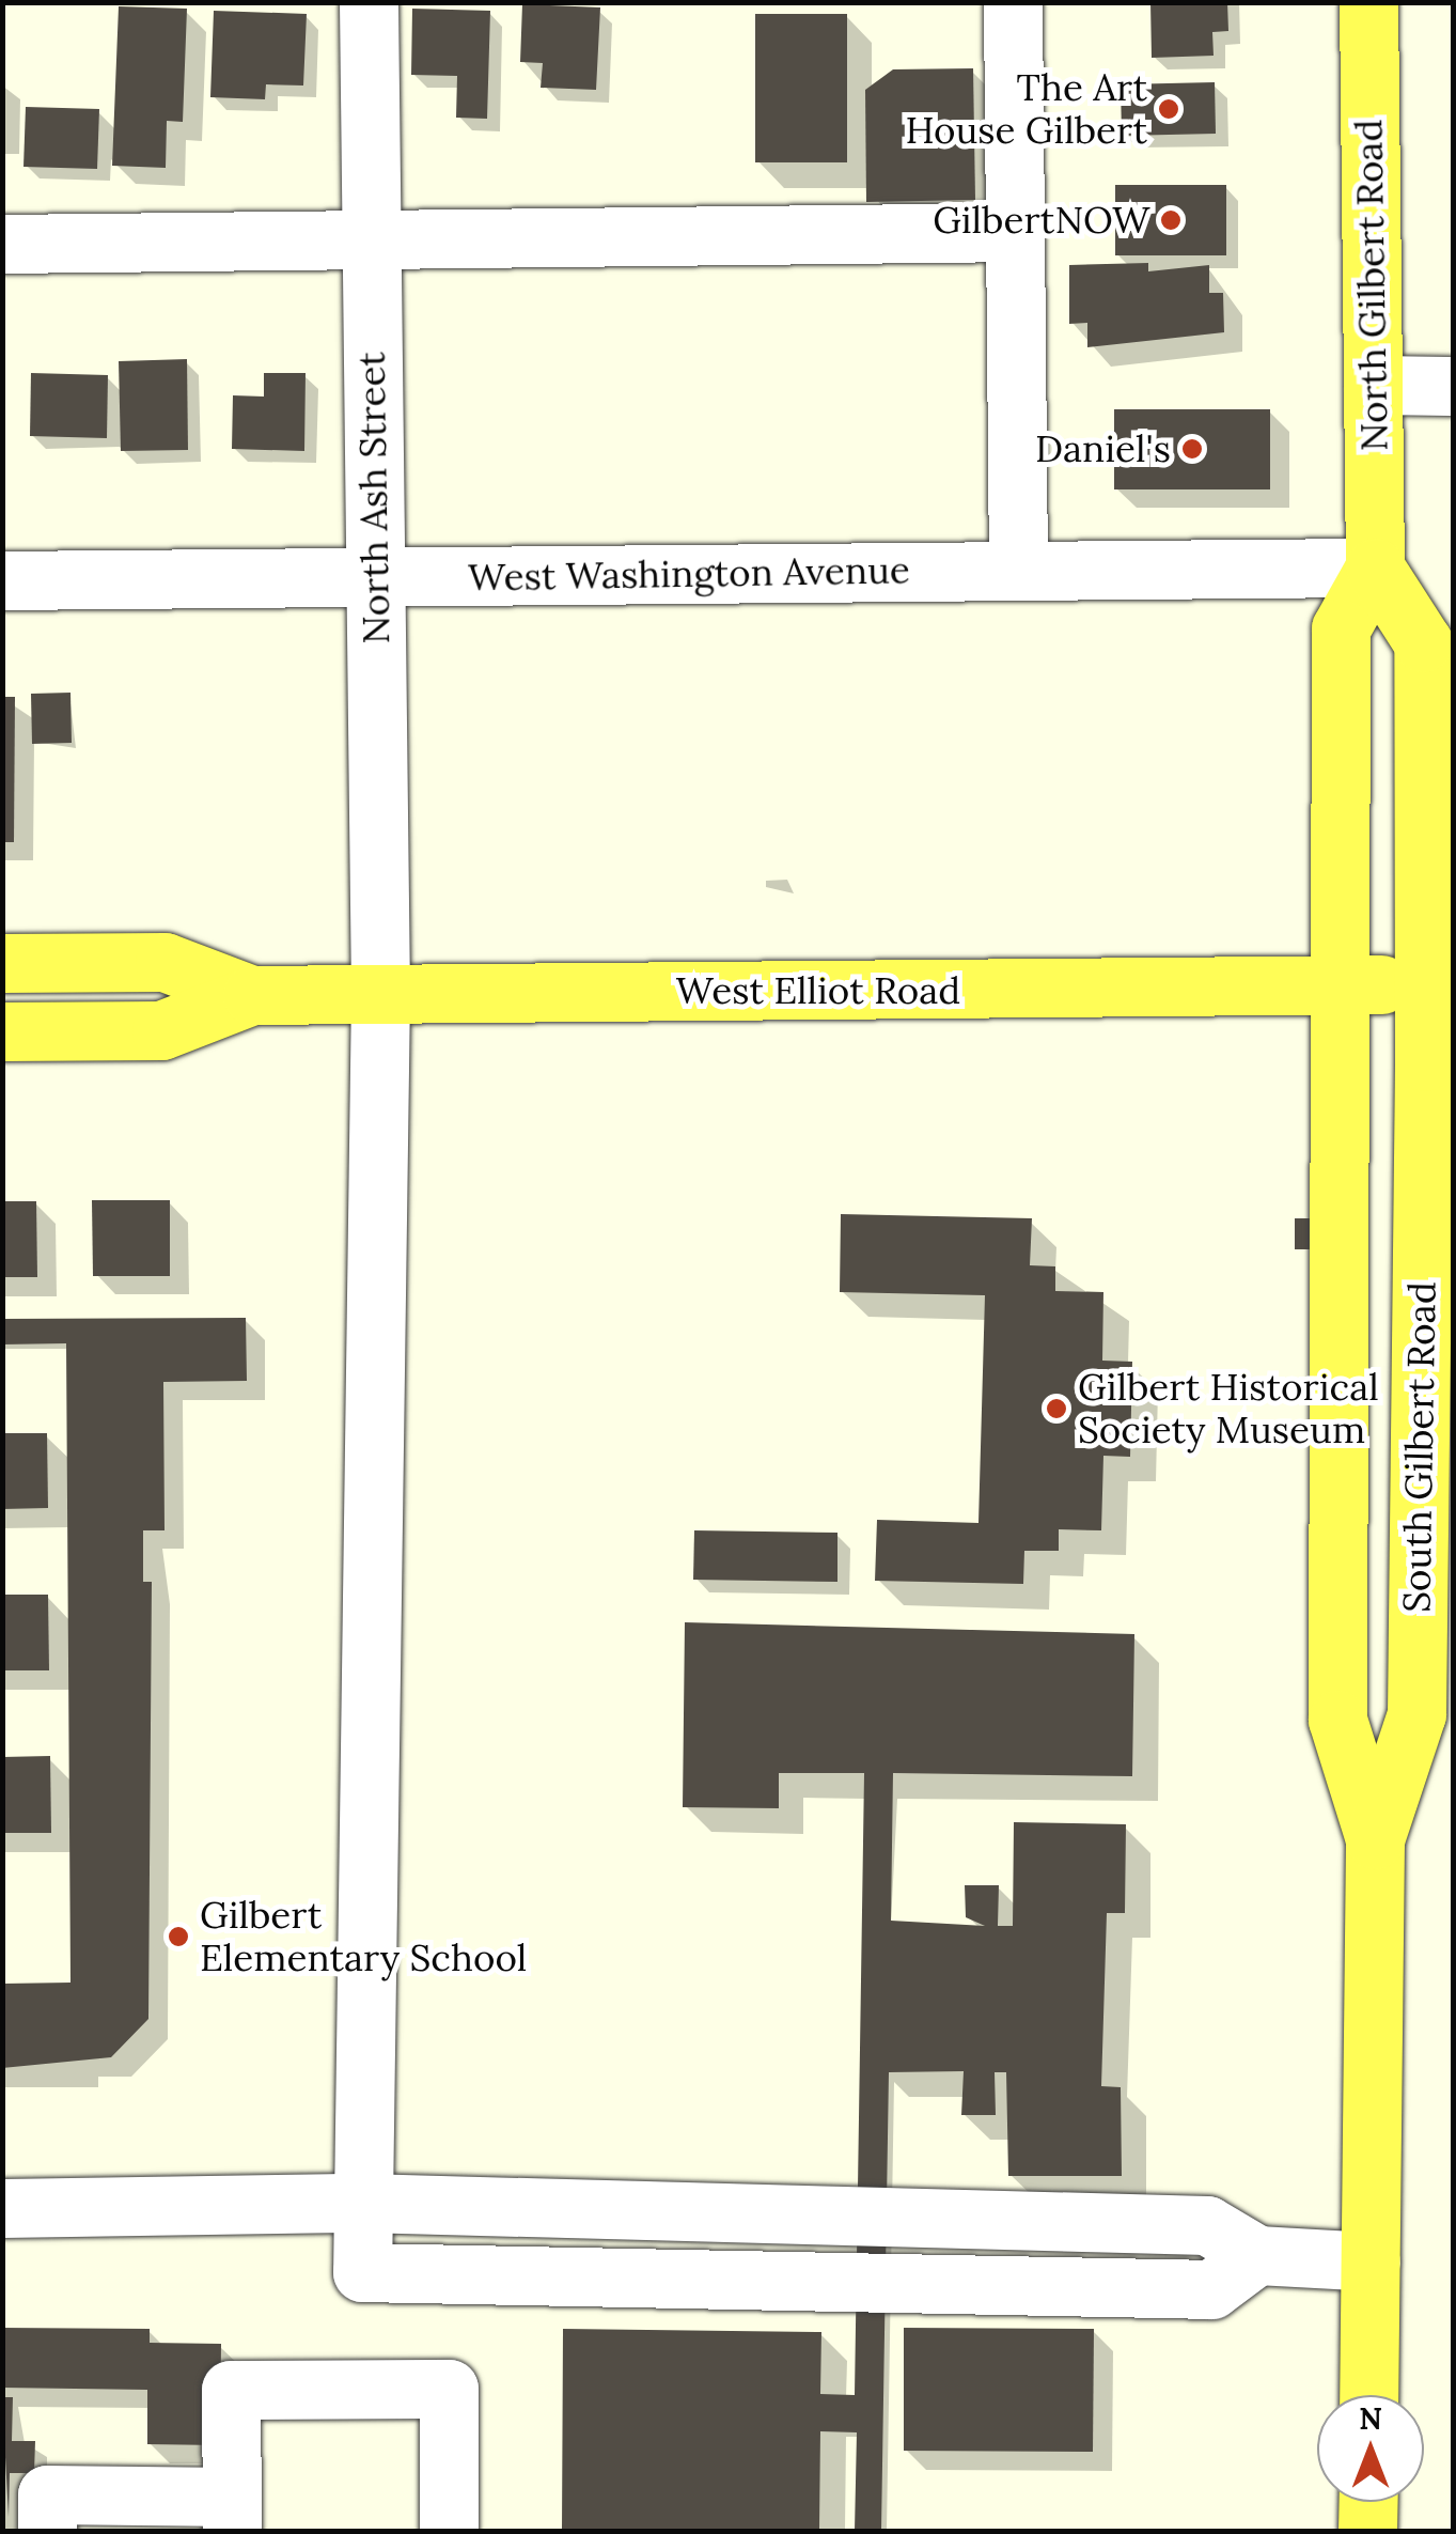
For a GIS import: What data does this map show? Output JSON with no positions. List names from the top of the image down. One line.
{"streets":{"main road":["North Gilbert Road","West Elliot Road","South Gilbert Road"],"street":["North Ash Street","West Washington Avenue"]},"crossings":[["North Gilbert Road","West Washington Avenue"],["North Gilbert Road","West Elliot Road"],["North Gilbert Road","South Gilbert Road"],["North Ash Street","West Washington Avenue"],["North Ash Street","West Elliot Road"],["West Elliot Road","South Gilbert Road"]],"places":["The Art House Gilbert","GilbertNOW","Daniel's","Gilbert Historical Society Museum","Gilbert Elementary School"],"north":"top"}
